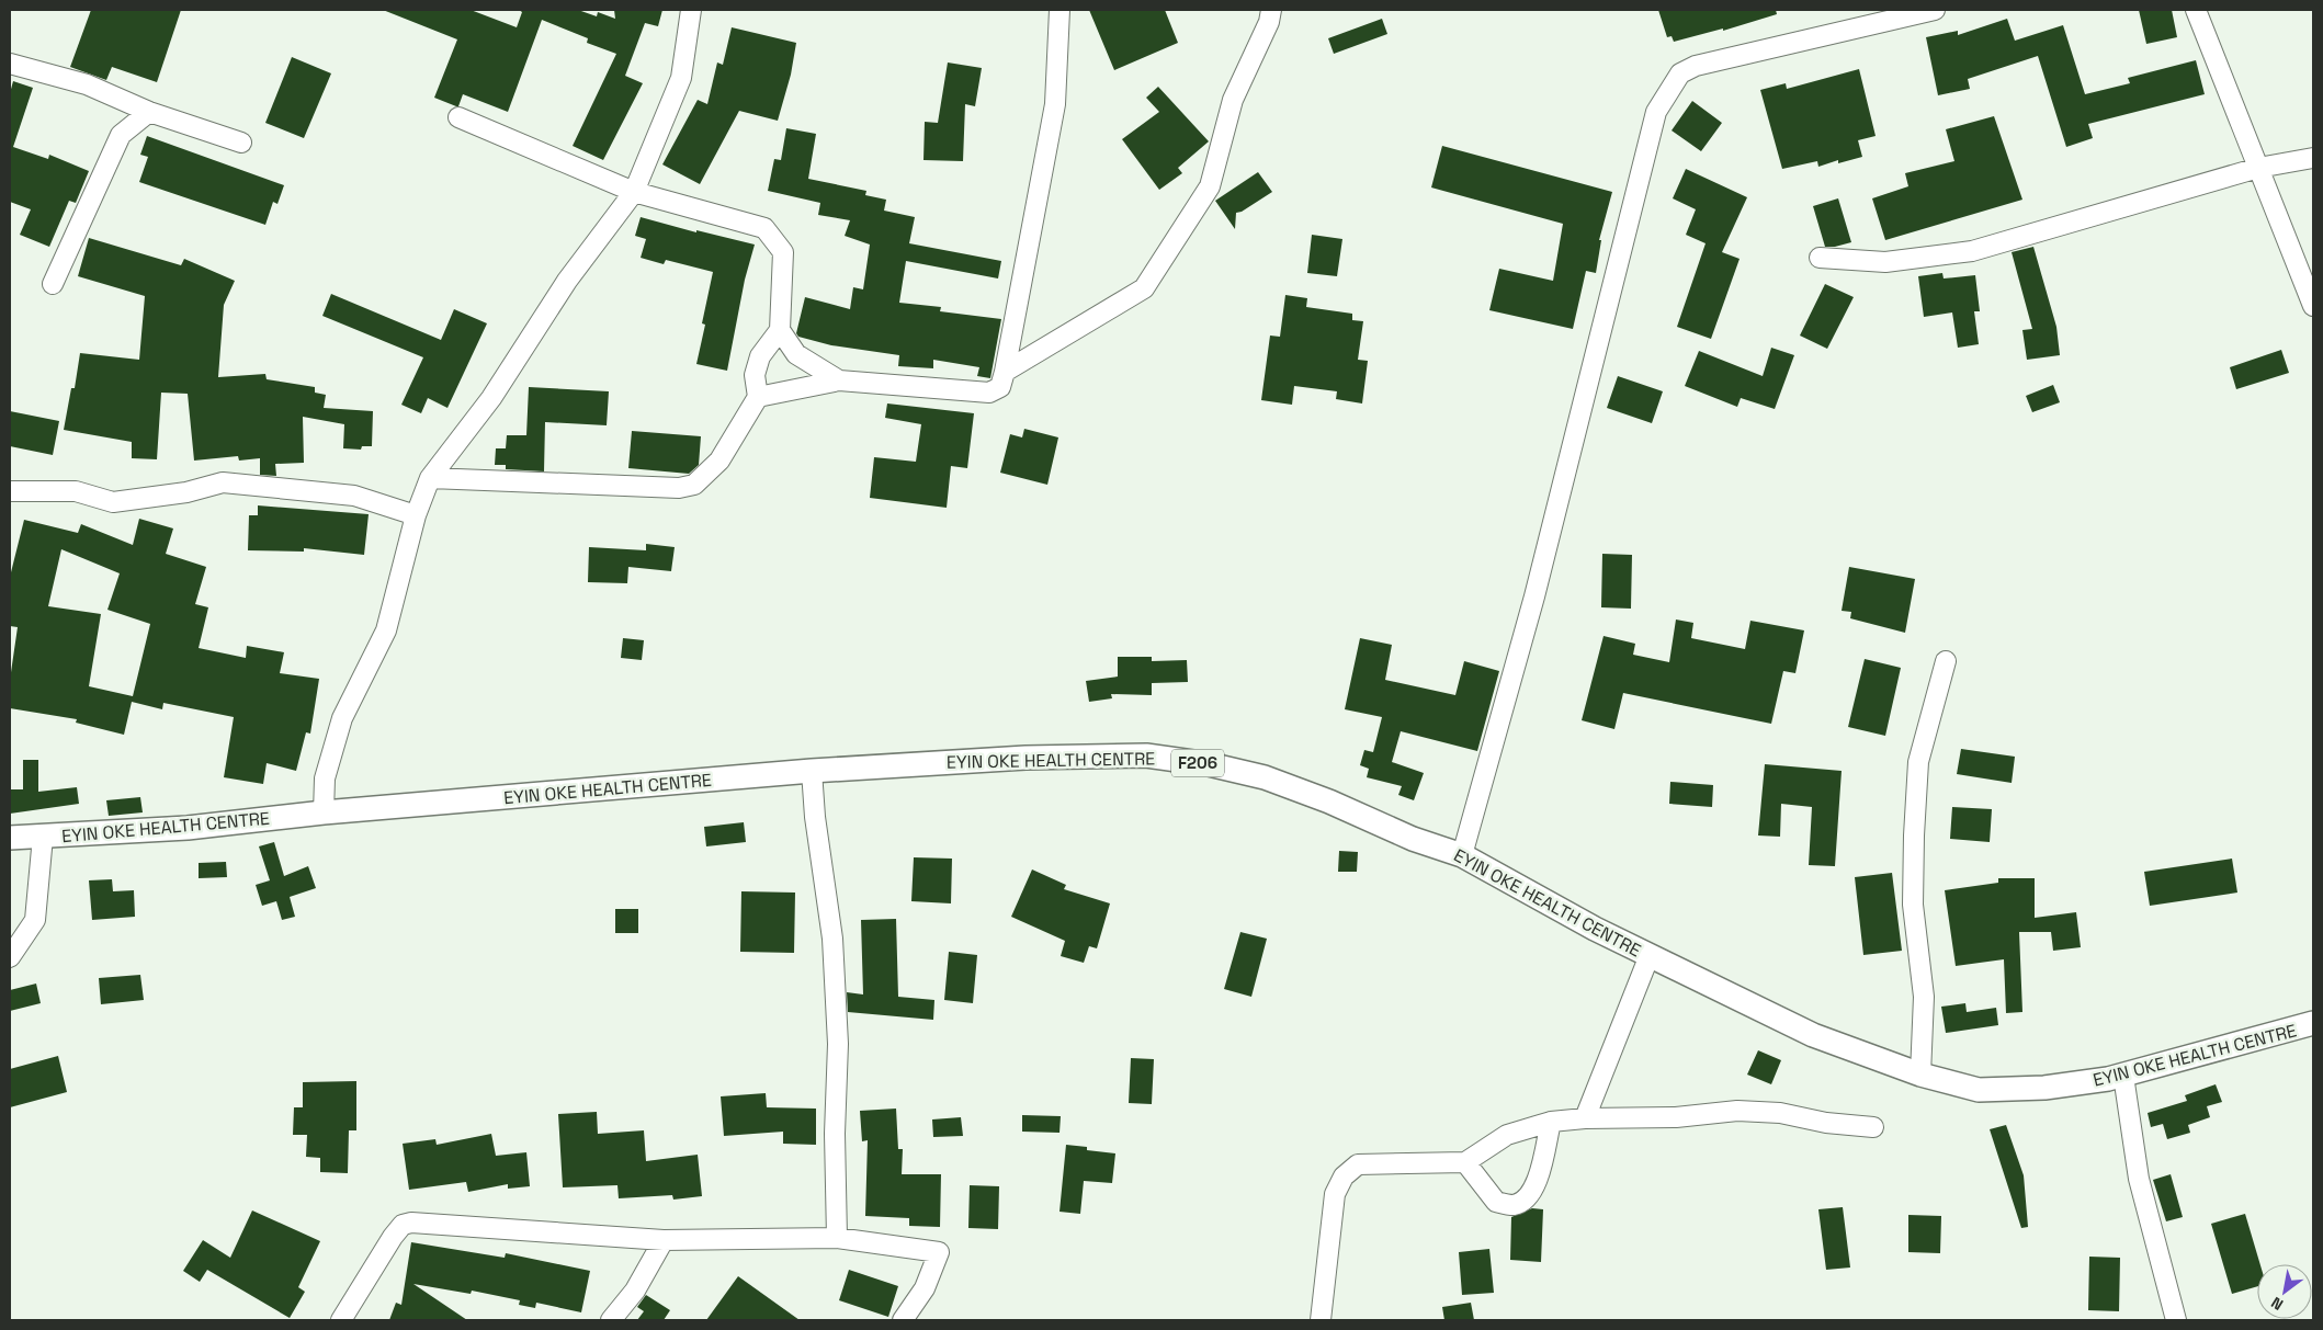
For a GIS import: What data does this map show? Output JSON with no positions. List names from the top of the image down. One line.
{"streets":{"main road":["EYIN OKE HEALTH CENTRE","F206"]},"north":"bottom left"}
